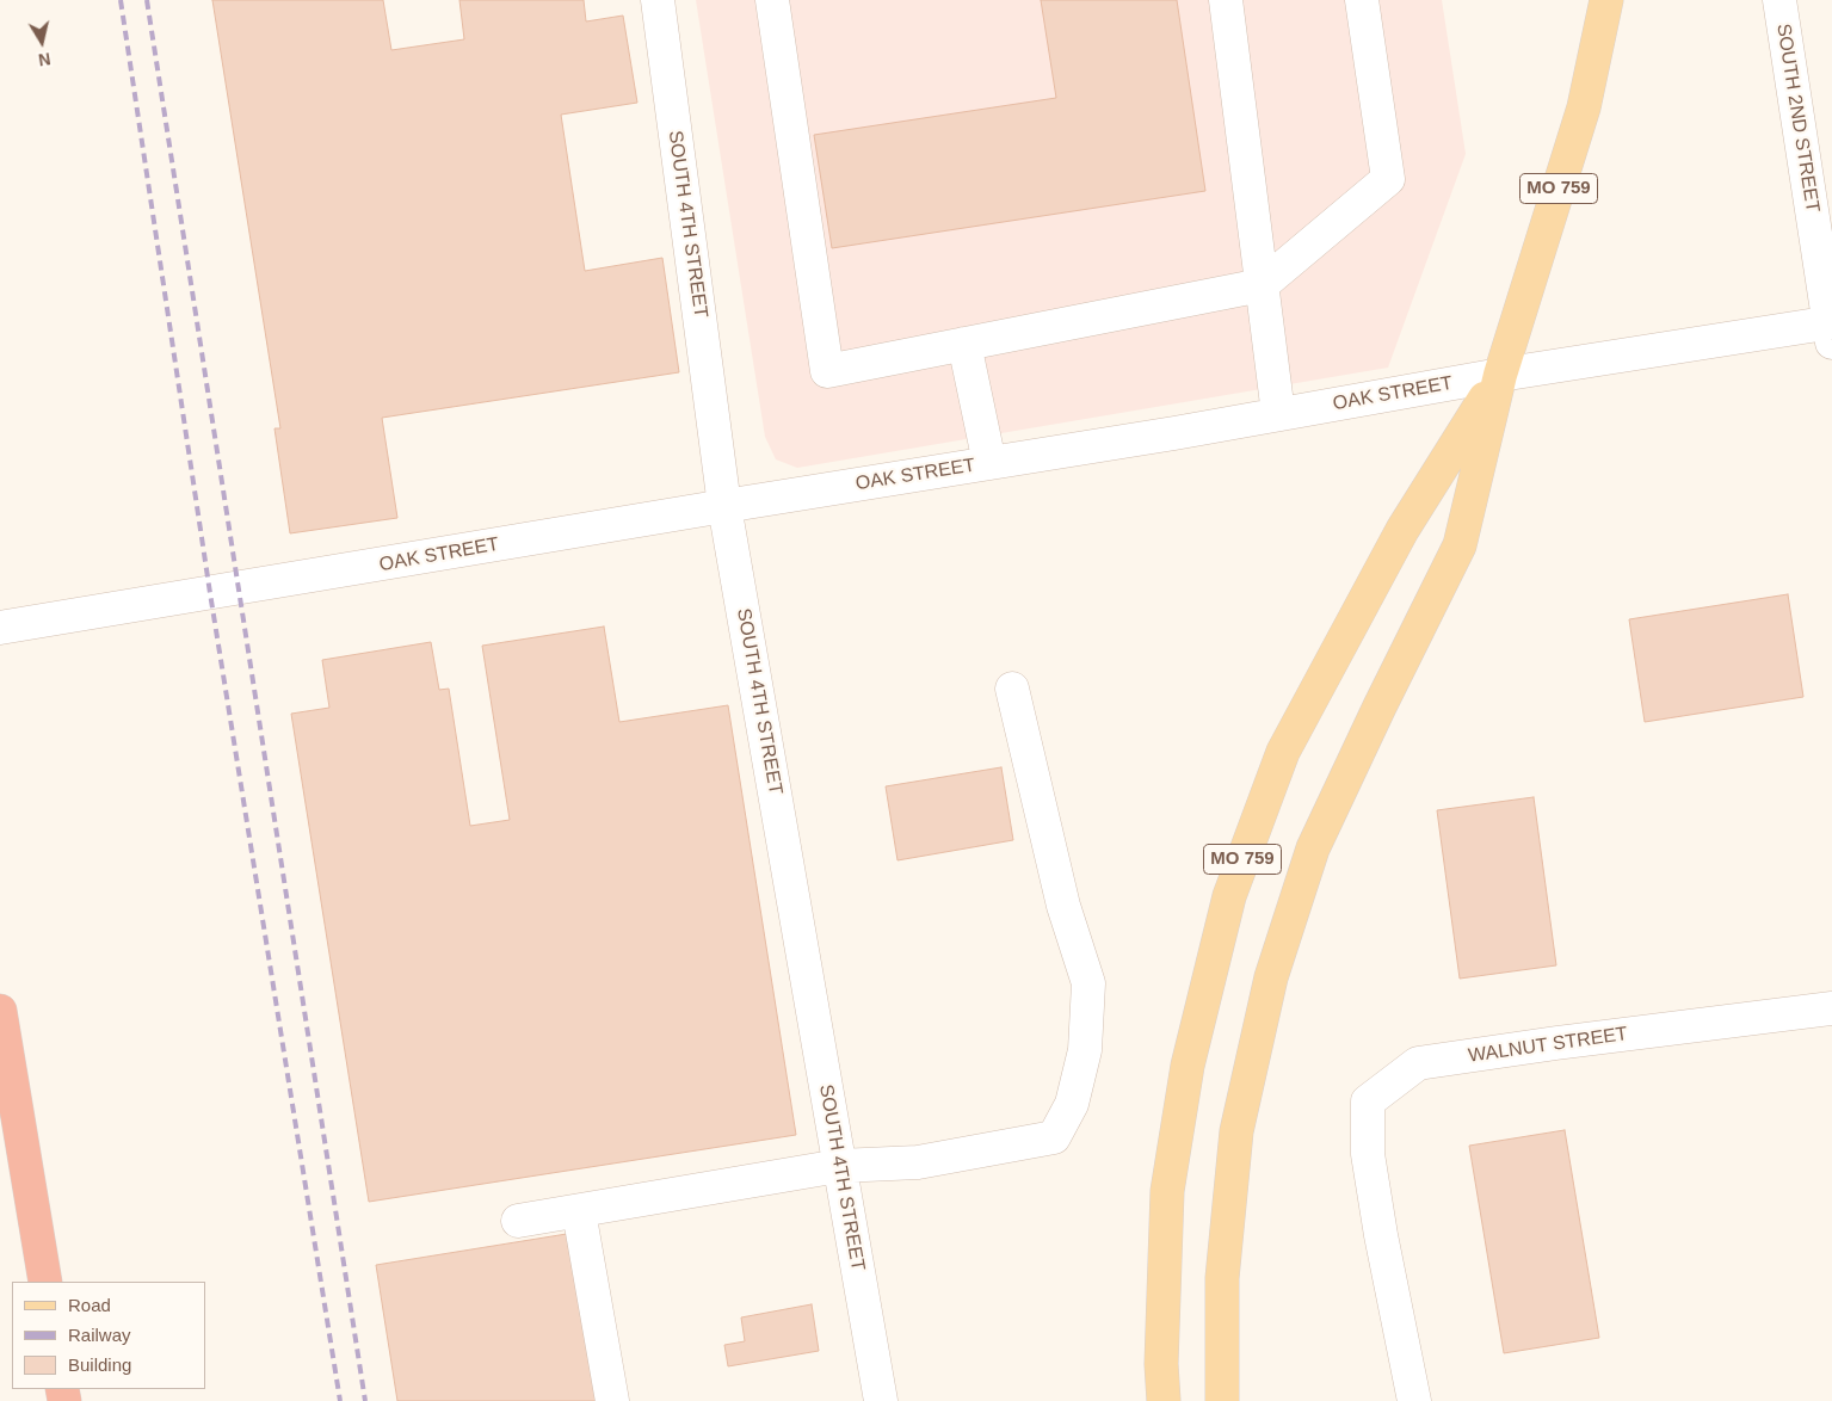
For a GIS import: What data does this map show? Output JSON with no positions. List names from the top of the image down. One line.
{"streets":{"main road":["MO 759"],"street":["SOUTH 2ND STREET","SOUTH 4TH STREET","OAK STREET","WALNUT STREET"]},"crossings":[["SOUTH 2ND STREET","OAK STREET"],["MO 759","OAK STREET"],["SOUTH 4TH STREET","OAK STREET"]],"legend":["Road","Railway","Building"],"north":"bottom"}
